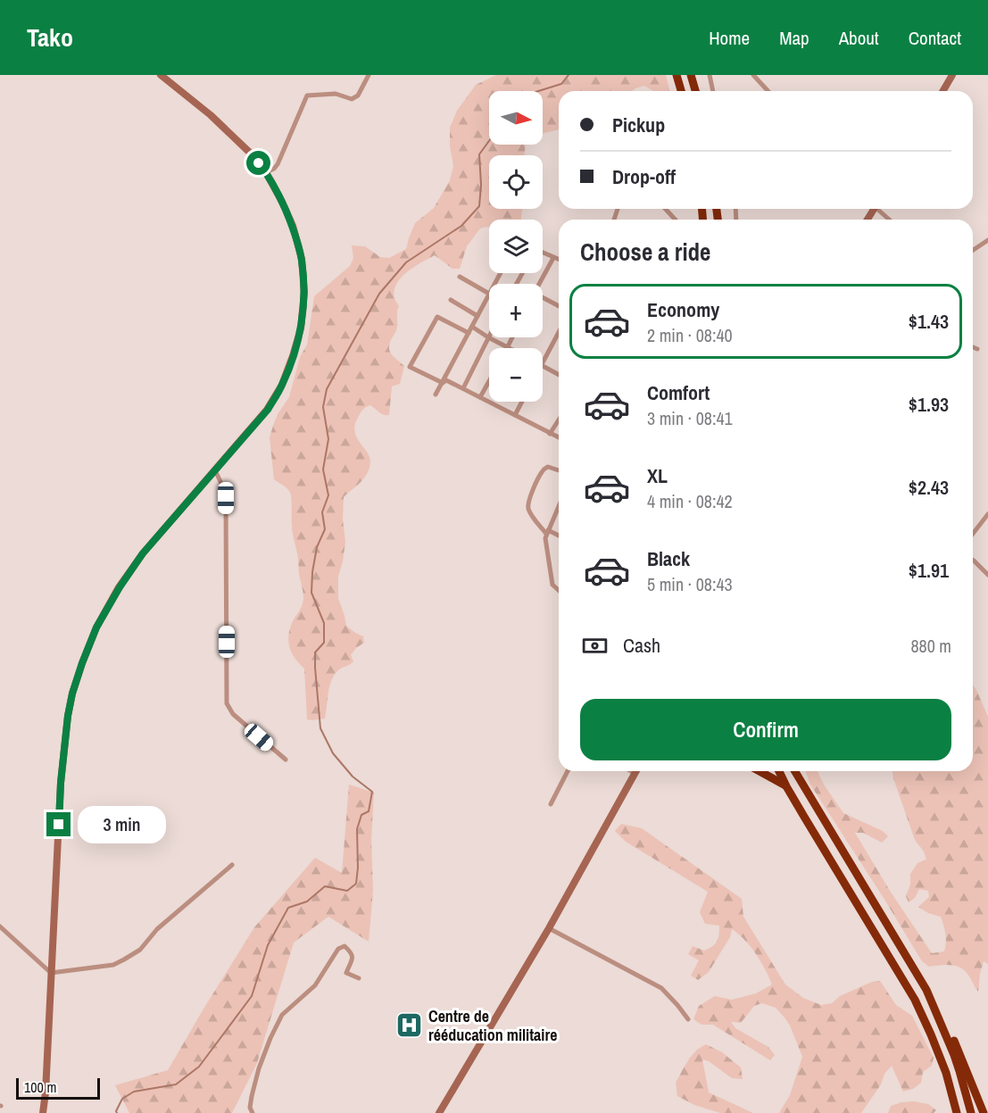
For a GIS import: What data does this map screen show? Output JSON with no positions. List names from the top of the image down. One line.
{"places":{"hospital":["Centre de rééducation militaire"]},"scale_bar":"100 m","north":"right","page":{"header":"Tako","nav":["Home","Map","About","Contact"],"map_buttons":["+","−"],"banner":["Pickup","Drop-off"],"heading":"Choose a ride","list":[{"name":"Economy","note":"2 min · 08:40","value":"$1.43"},{"name":"Comfort","note":"3 min · 08:41","value":"$1.93"},{"name":"XL","note":"4 min · 08:42","value":"$2.43"},{"name":"Black","note":"5 min · 08:43","value":"$1.91"}],"pay":["Cash","880 m"],"buttons":"Confirm","bubble":"3 min","scale":"100 m"}}
